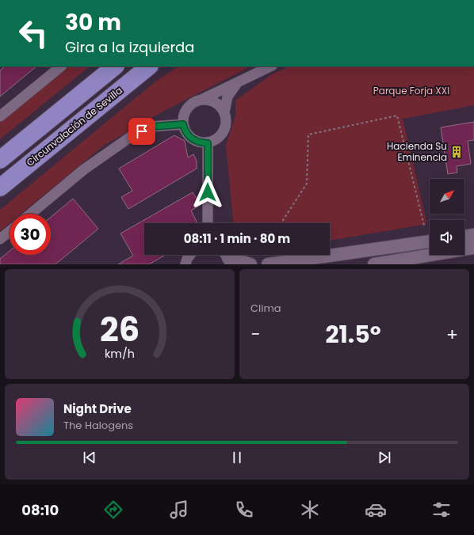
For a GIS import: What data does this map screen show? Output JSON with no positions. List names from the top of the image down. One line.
{"streets":{"highway":["Circunvalación de Sevilla"]},"parks":["Parque Forja XXI"],"places":{"building":["Hacienda Su Eminencia"]},"north":"top right","page":{"turn":["30 m","Gira a la izquierda"],"limit":"30","trip":"08:11 · 1 min · 80 m","tile":"Clima","heat":["−","21.5°","+"],"song":["Night Drive","The Halogens"],"tabs":"08:10","gauge":["26","km/h"]}}
